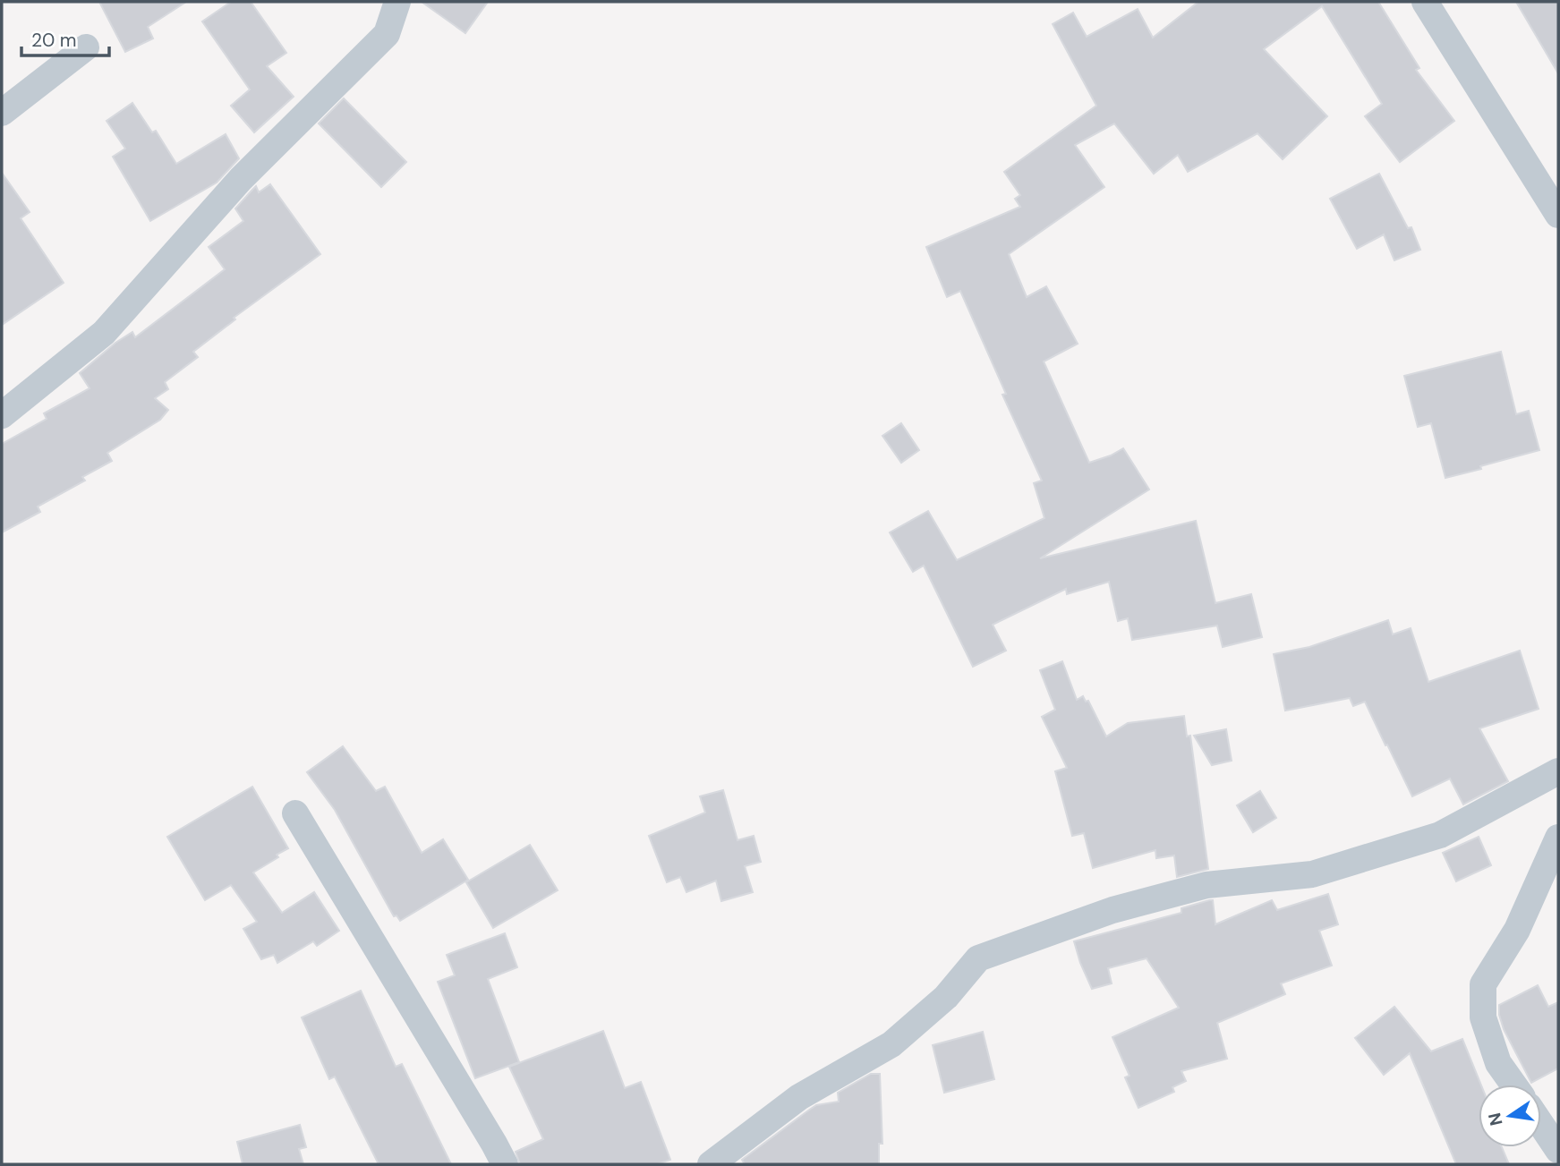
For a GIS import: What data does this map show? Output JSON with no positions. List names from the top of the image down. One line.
{"scale_bar":"20 m","north":"left"}
